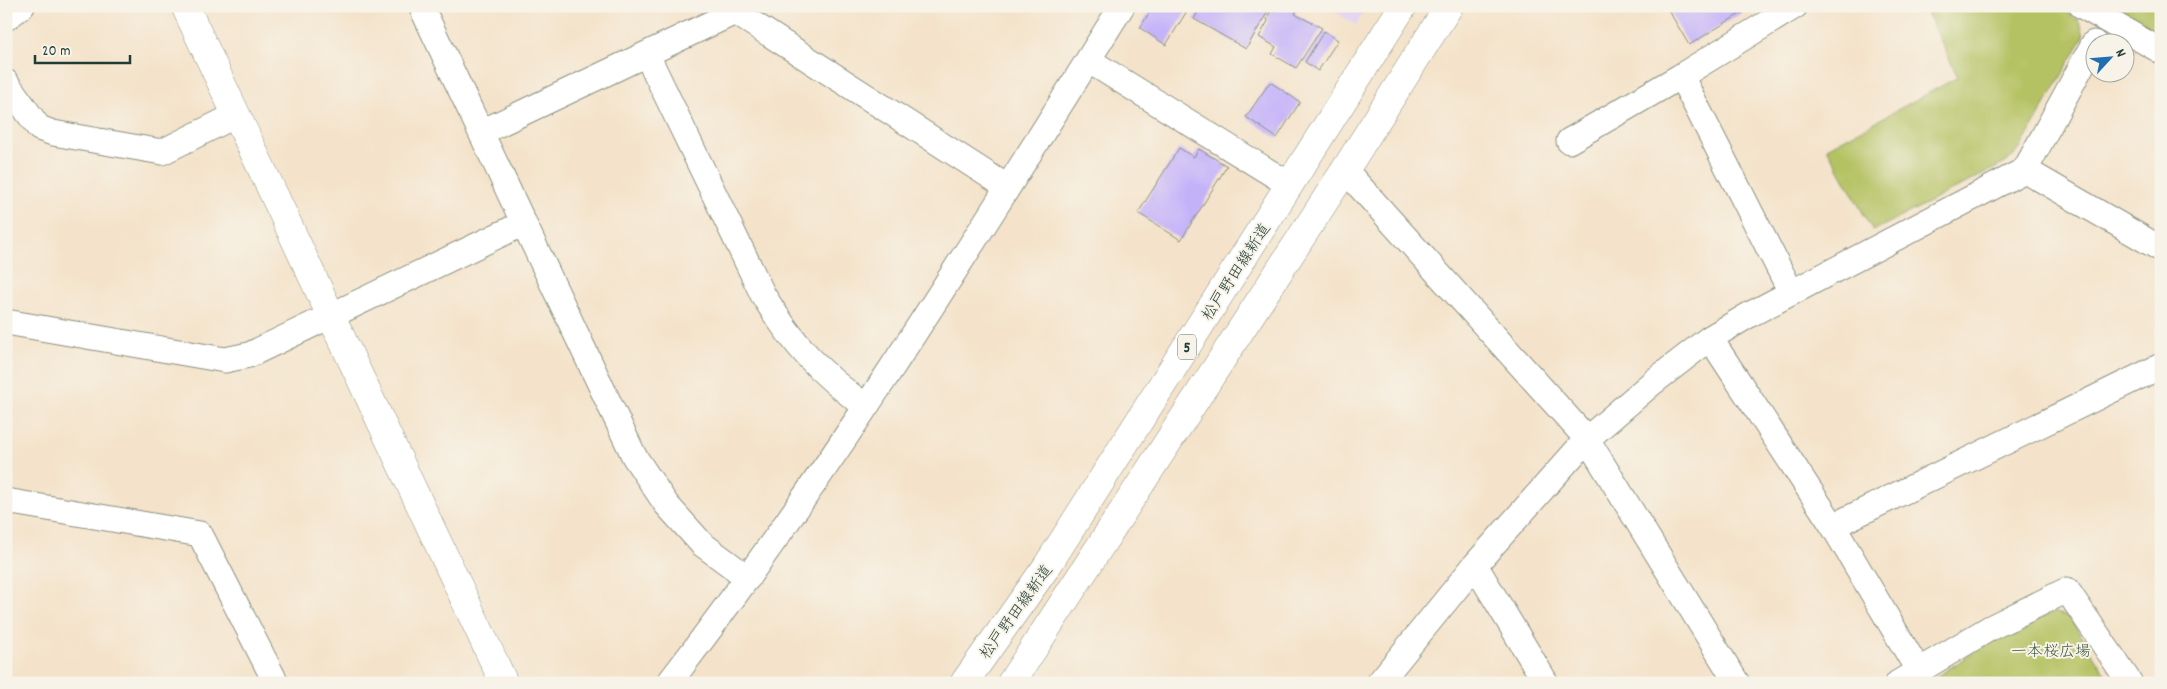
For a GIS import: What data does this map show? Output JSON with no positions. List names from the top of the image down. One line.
{"streets":{"main road":["松戸野田線新道","5"]},"parks":["一本桜広場"],"scale_bar":"20 m","north":"top right"}
